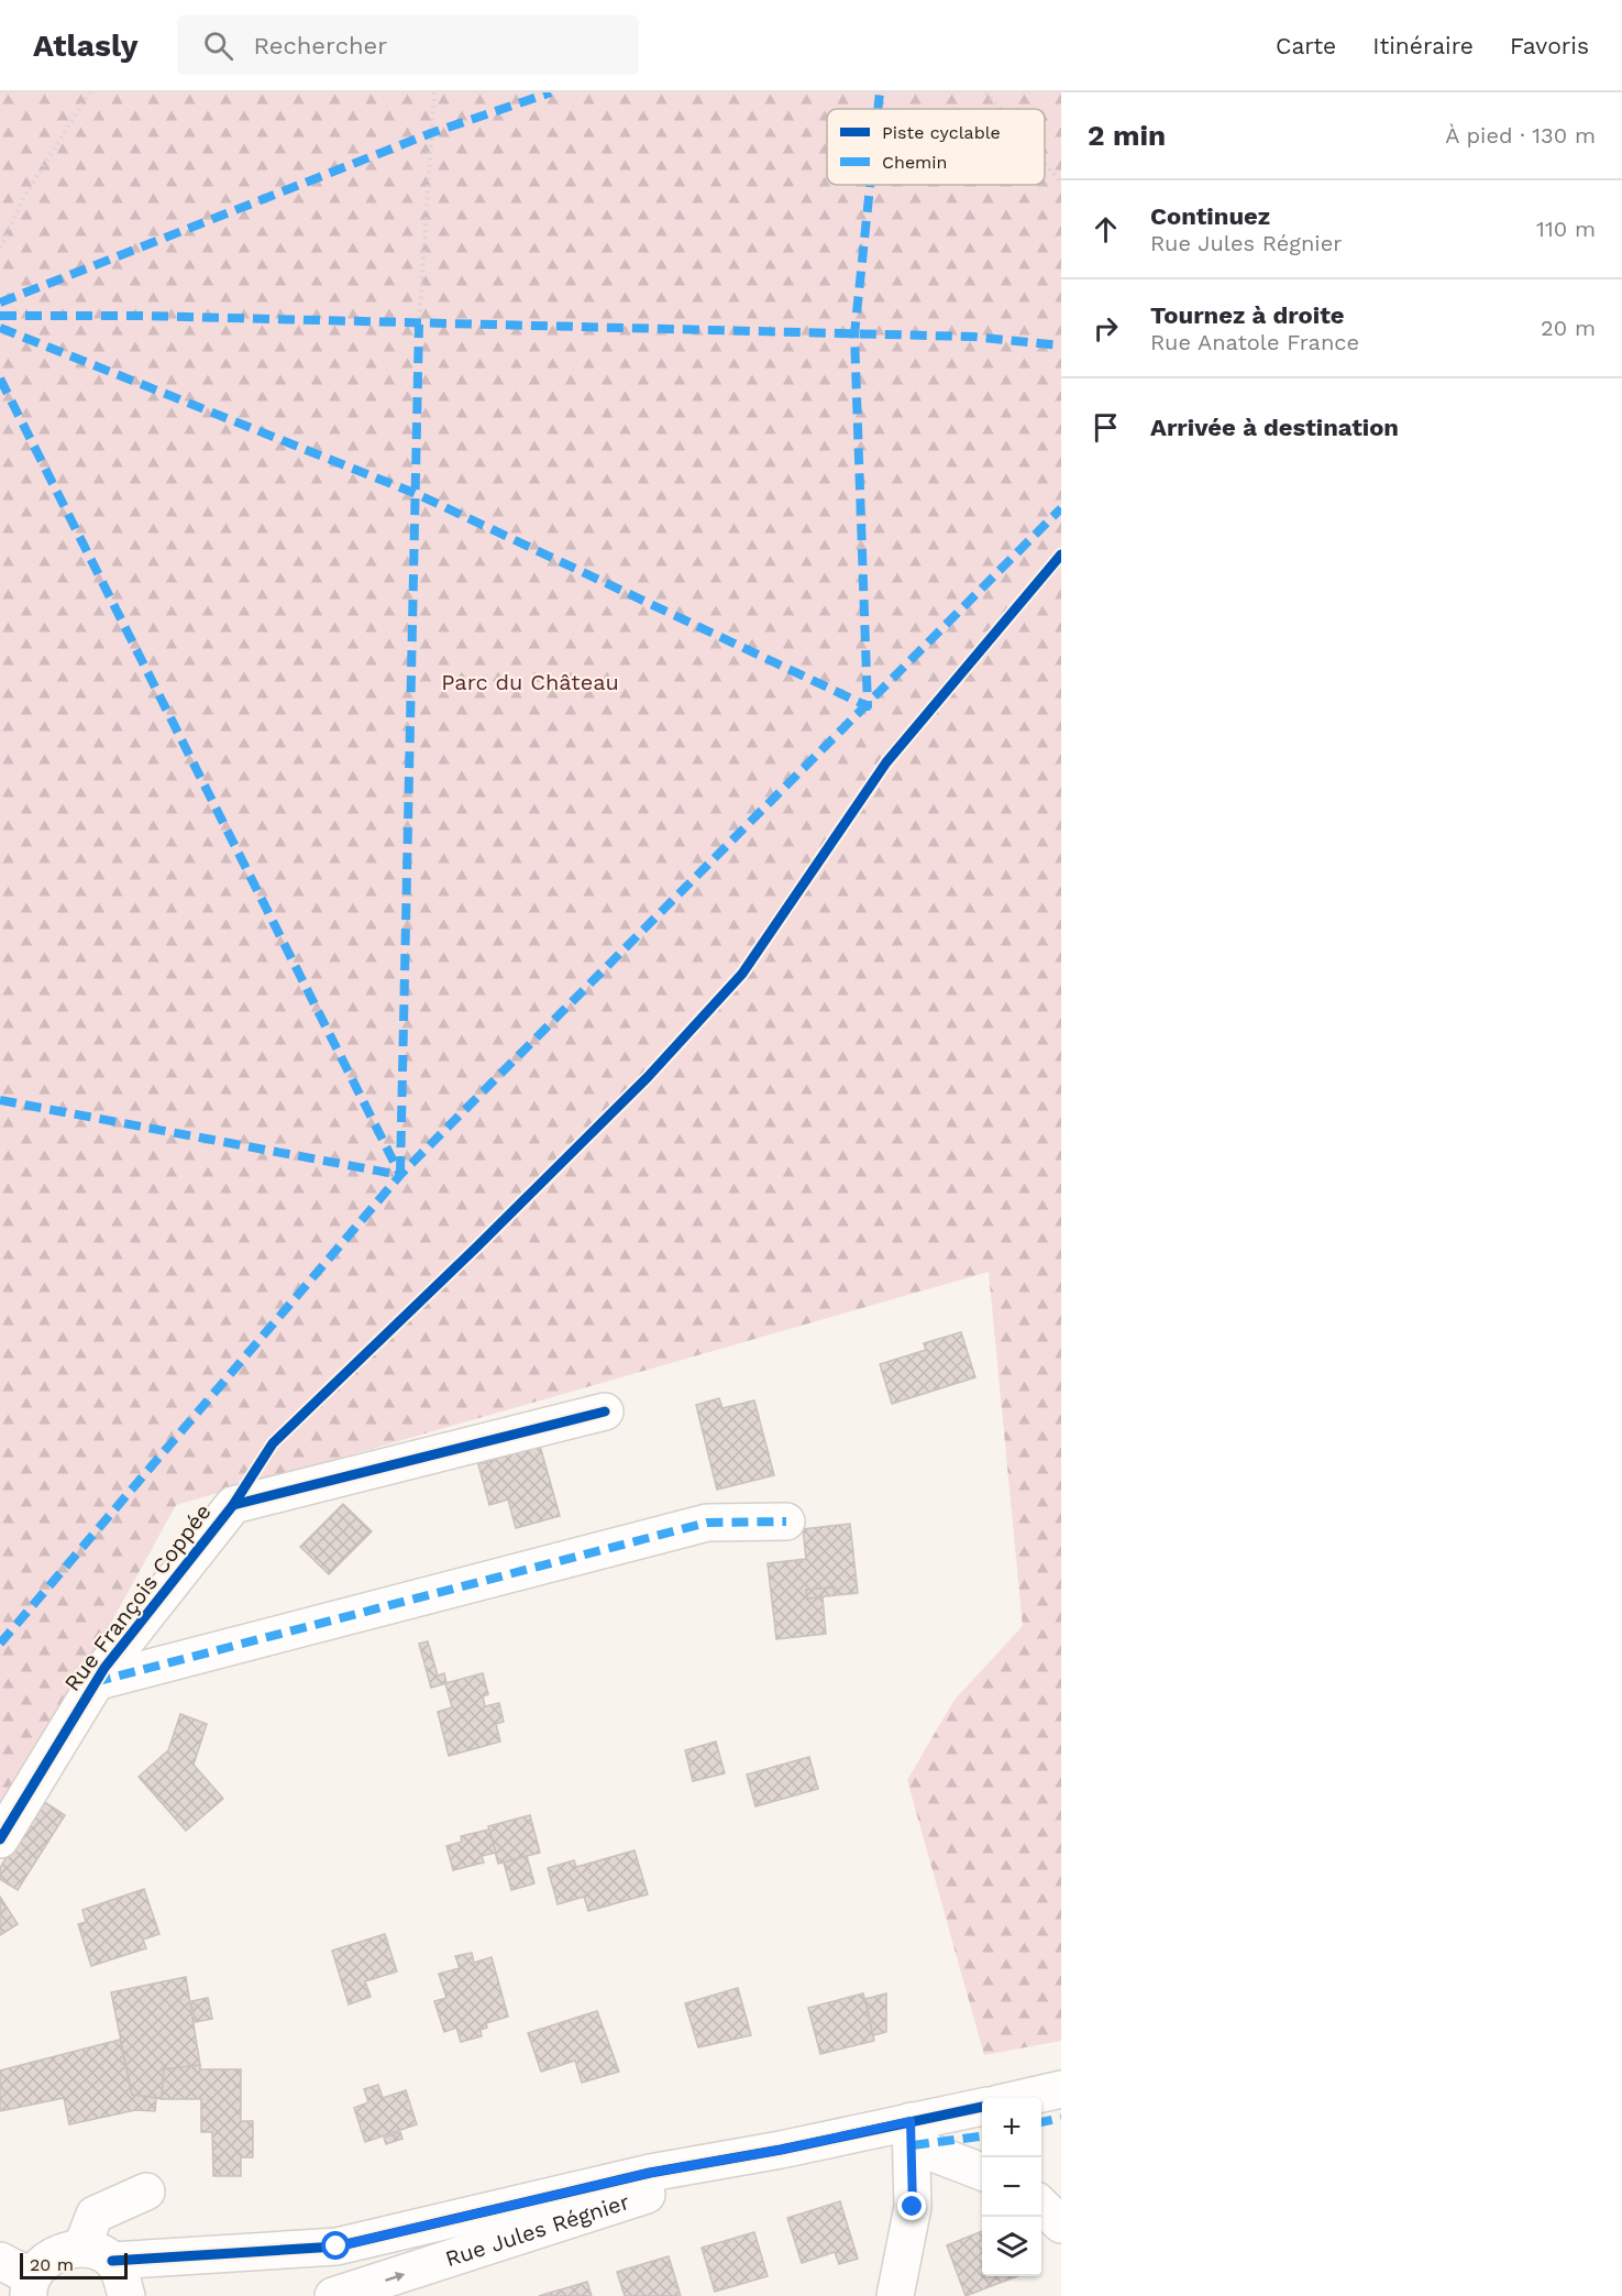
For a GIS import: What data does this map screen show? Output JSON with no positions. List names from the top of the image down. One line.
{"streets":{"street":["Rue François Coppée","Rue Jules Régnier"]},"parks":["Parc du Château"],"legend":["Piste cyclable","Chemin"],"scale_bar":"20 m","page":{"header":"Atlasly","search":"Rechercher","nav":["Carte","Itinéraire","Favoris"],"heading":["2 min","À pied · 130 m"],"list":[["Continuez","Rue Jules Régnier","110 m"],["Tournez à droite","Rue Anatole France","20 m"],"Arrivée à destination"],"map_buttons":["+","−"],"scale":"20 m"}}
